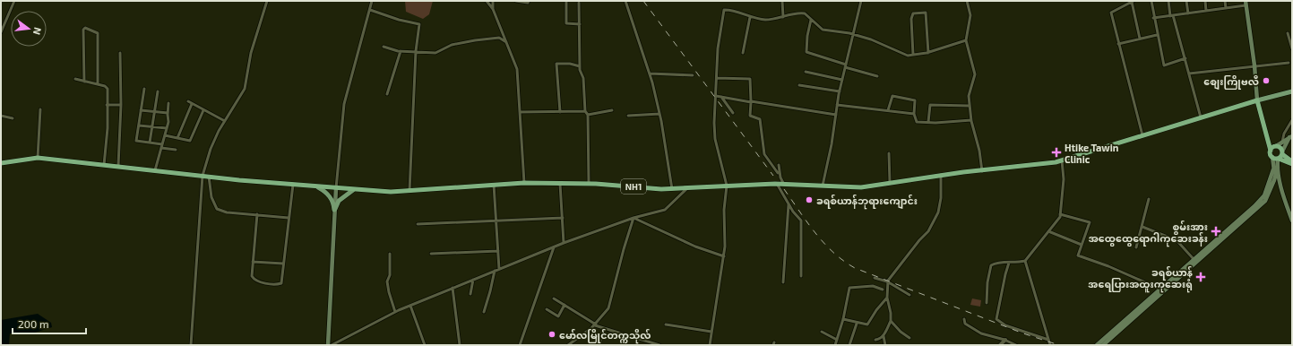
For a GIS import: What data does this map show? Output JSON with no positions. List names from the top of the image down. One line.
{"streets":{"highway":["NH1"]},"places":{"other":["စျေးကြိုဗလီ","ခရစ်ယာန်ဘုရားကျောင်း","မော်လမြိုင်တက္ကသိုလ်"],"health":["Htike Tawin Clinic","စွမ်းအား အထွေထွေရောဂါကုဆေးခန်း","ခရစ်ယာန် အရေပြားအထူးကုဆေးရုံ"]},"scale_bar":"200 m","north":"right"}
